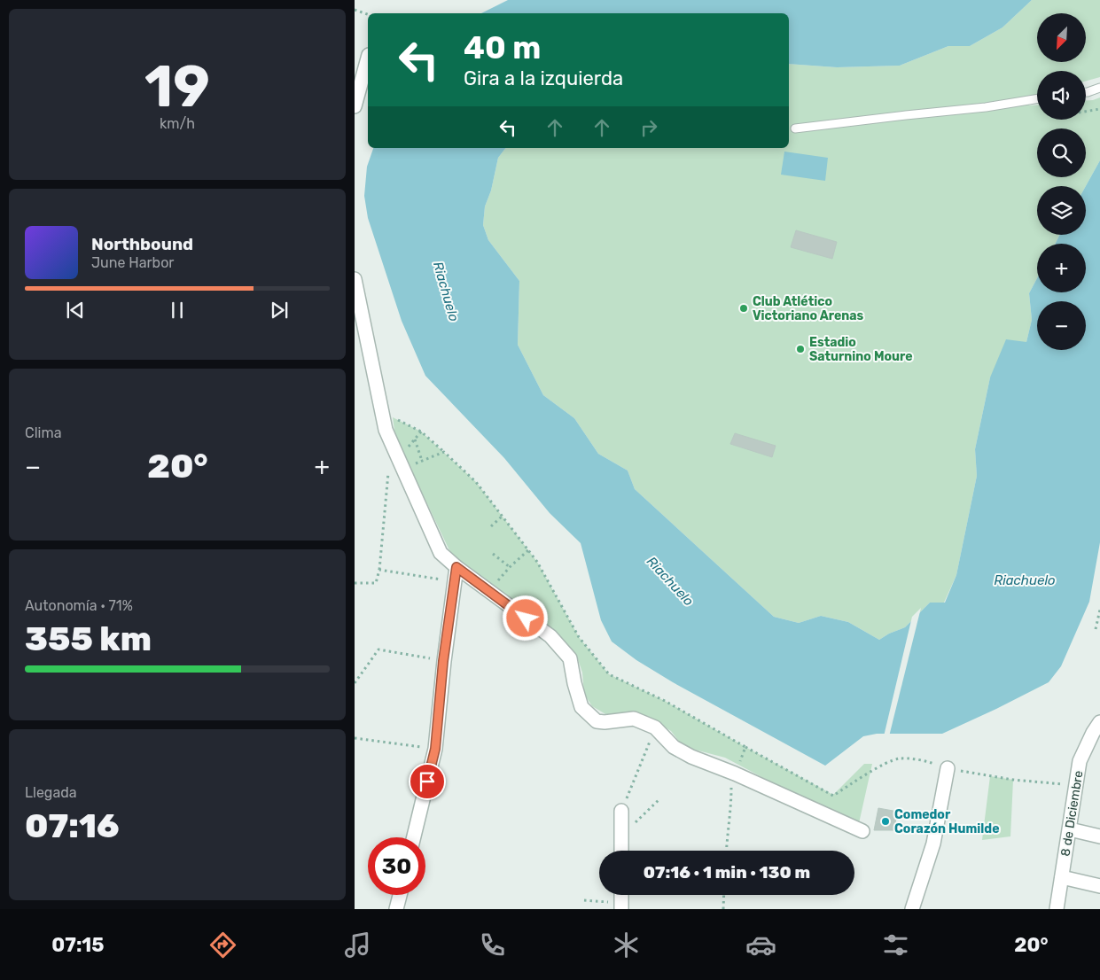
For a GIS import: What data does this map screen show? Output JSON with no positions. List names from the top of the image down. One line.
{"streets":{"street":["8 de Diciembre"]},"water":["Riachuelo"],"places":["Club Atlético Victoriano Arenas","Estadio Saturnino Moure","Comedor Corazón Humilde"],"north":"bottom left","page":{"tile":[["19","km/h"],"Clima",["Autonomía · 71%","355 km"],["Llegada","07:16"]],"map_buttons":["+","−"],"turn":["40 m","Gira a la izquierda"],"song":["Northbound","June Harbor"],"heat":["−","20°","+"],"limit":"30","trip":"07:16 · 1 min · 130 m","tabs":["07:15","20°"]}}
